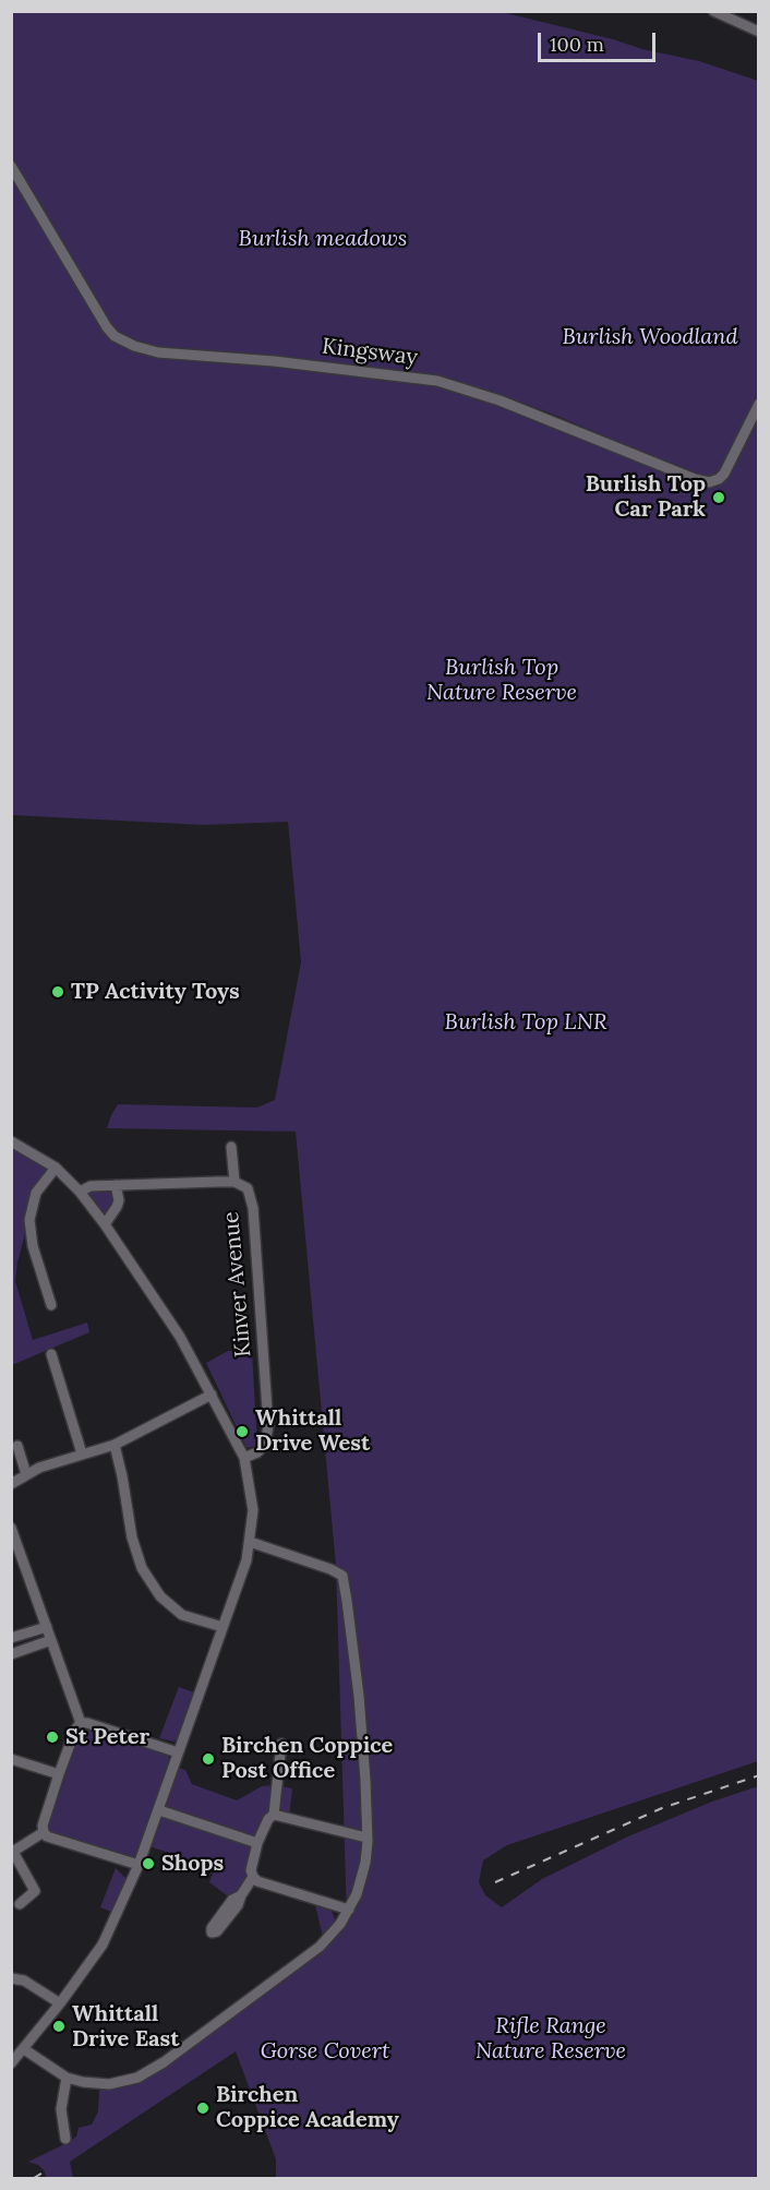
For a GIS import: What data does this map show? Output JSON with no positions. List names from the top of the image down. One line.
{"streets":{"street":["Kingsway","Kinver Avenue"]},"parks":["Burlish meadows","Burlish Woodland","Burlish Top Nature Reserve","Burlish Top LNR","Rifle Range Nature Reserve","Gorse Covert"],"places":["Burlish Top Car Park","TP Activity Toys","Whittall Drive West","St Peter","Birchen Coppice Post Office","Shops","Whittall Drive East","Birchen Coppice Academy"],"scale_bar":"100 m"}
